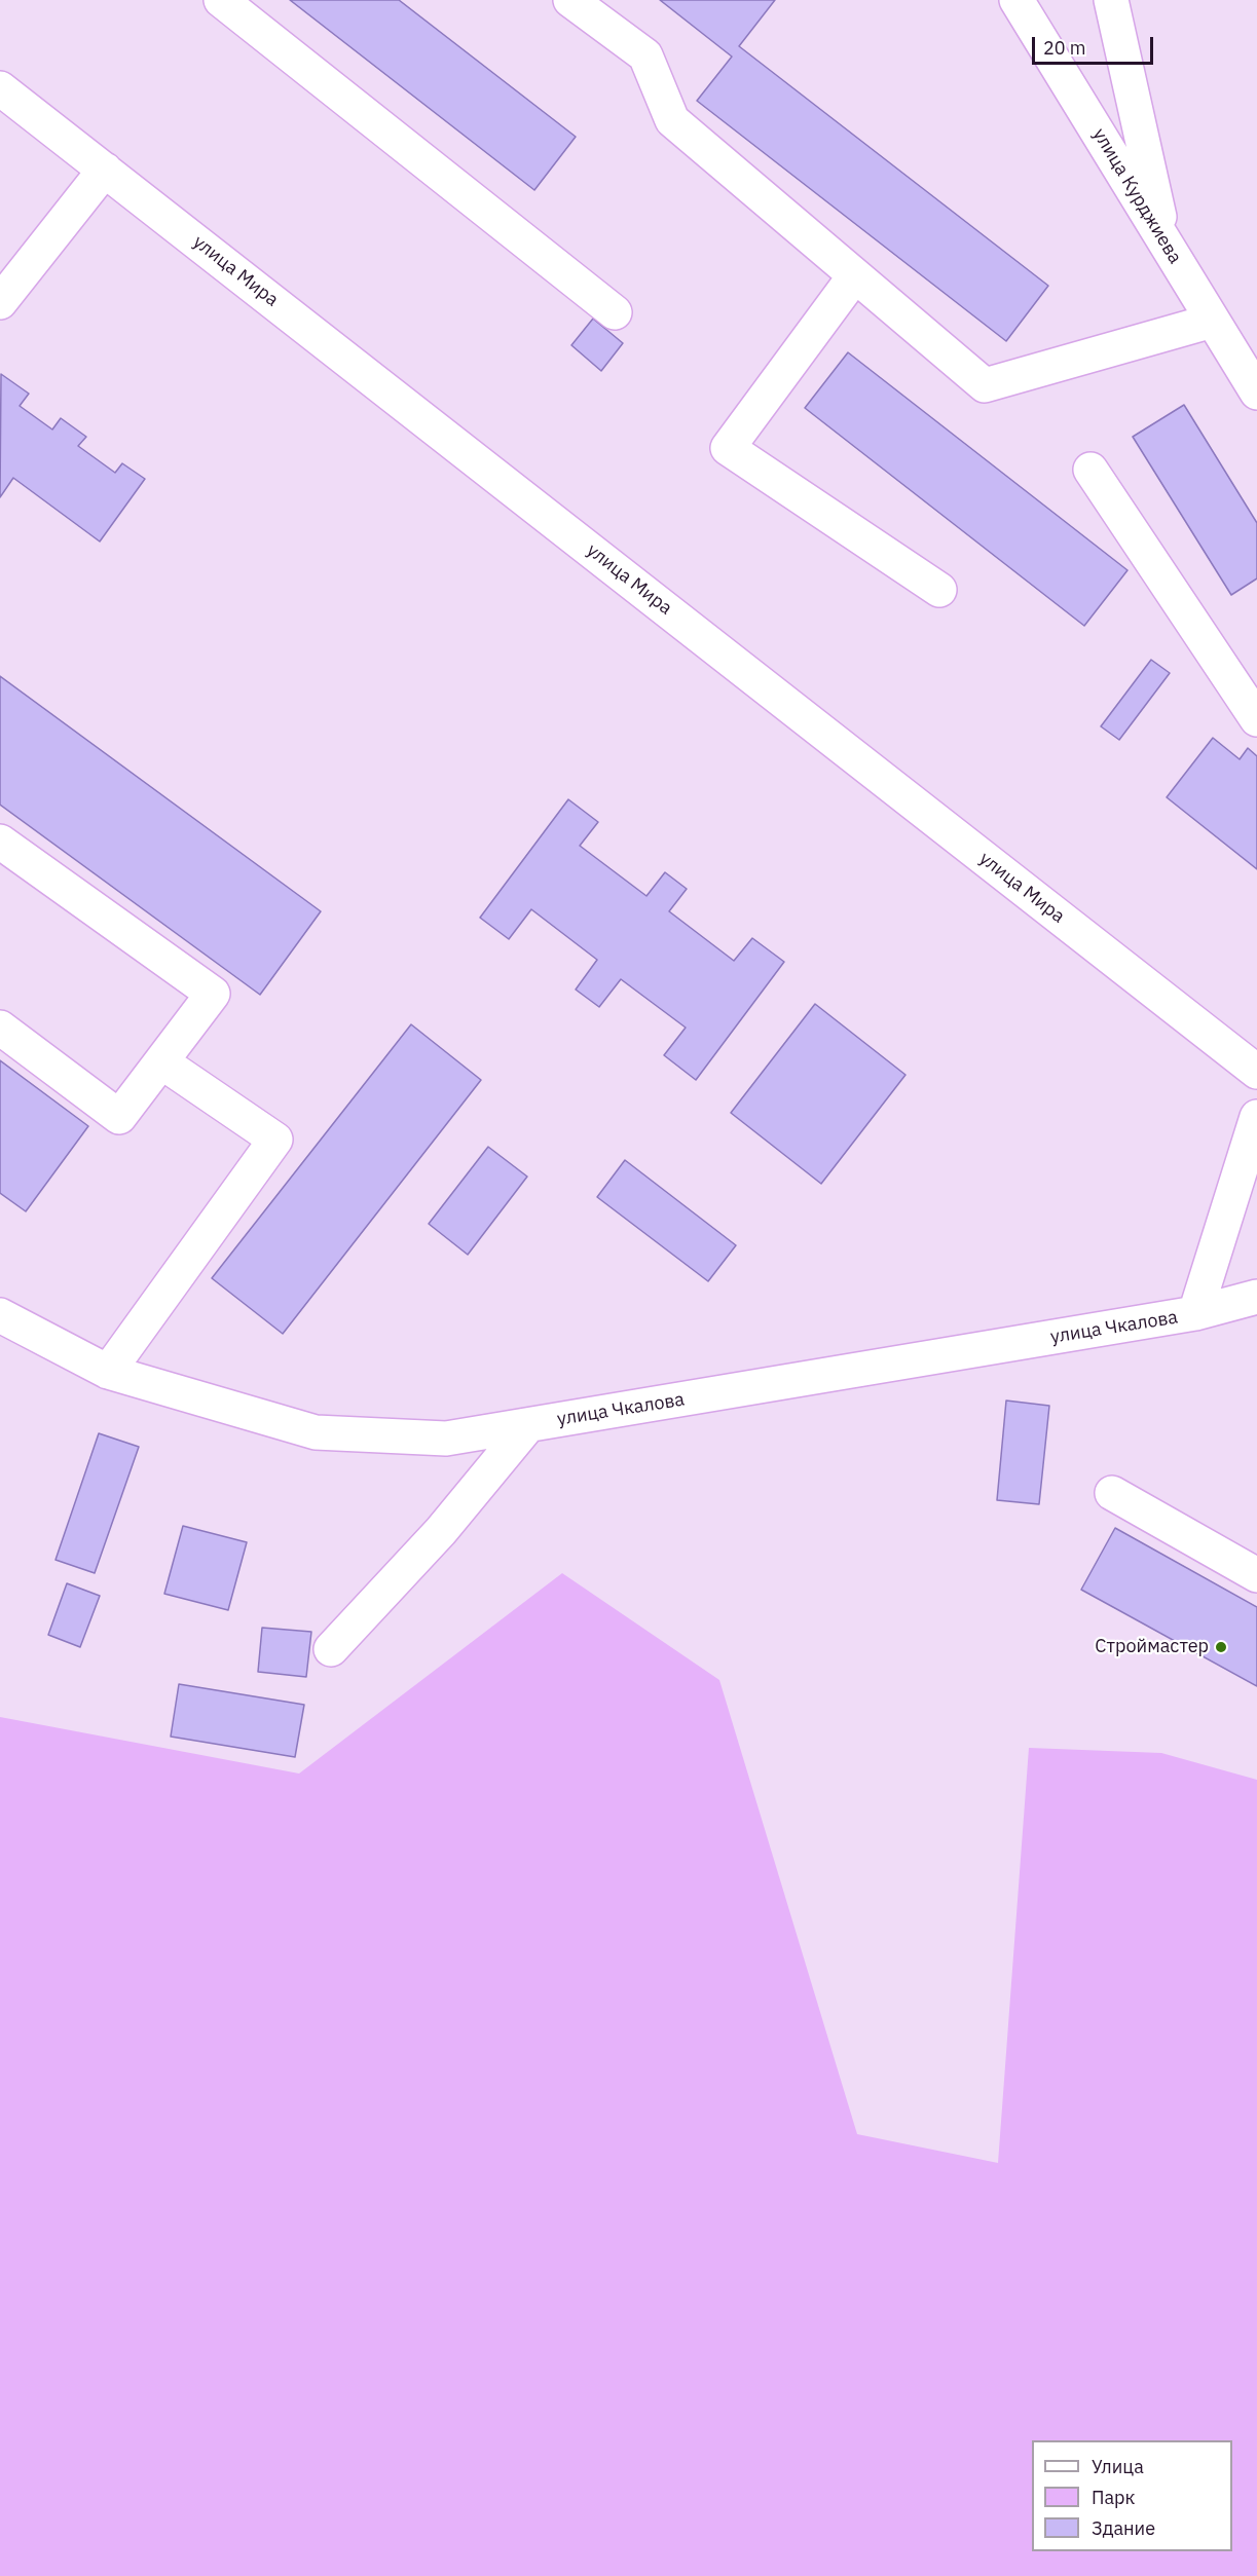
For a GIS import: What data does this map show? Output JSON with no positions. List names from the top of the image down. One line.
{"streets":{"street":["улица Курджиева","улица Мира","улица Чкалова"]},"places":["Строймастер"],"legend":["Улица","Парк","Здание"],"scale_bar":"20 m"}
